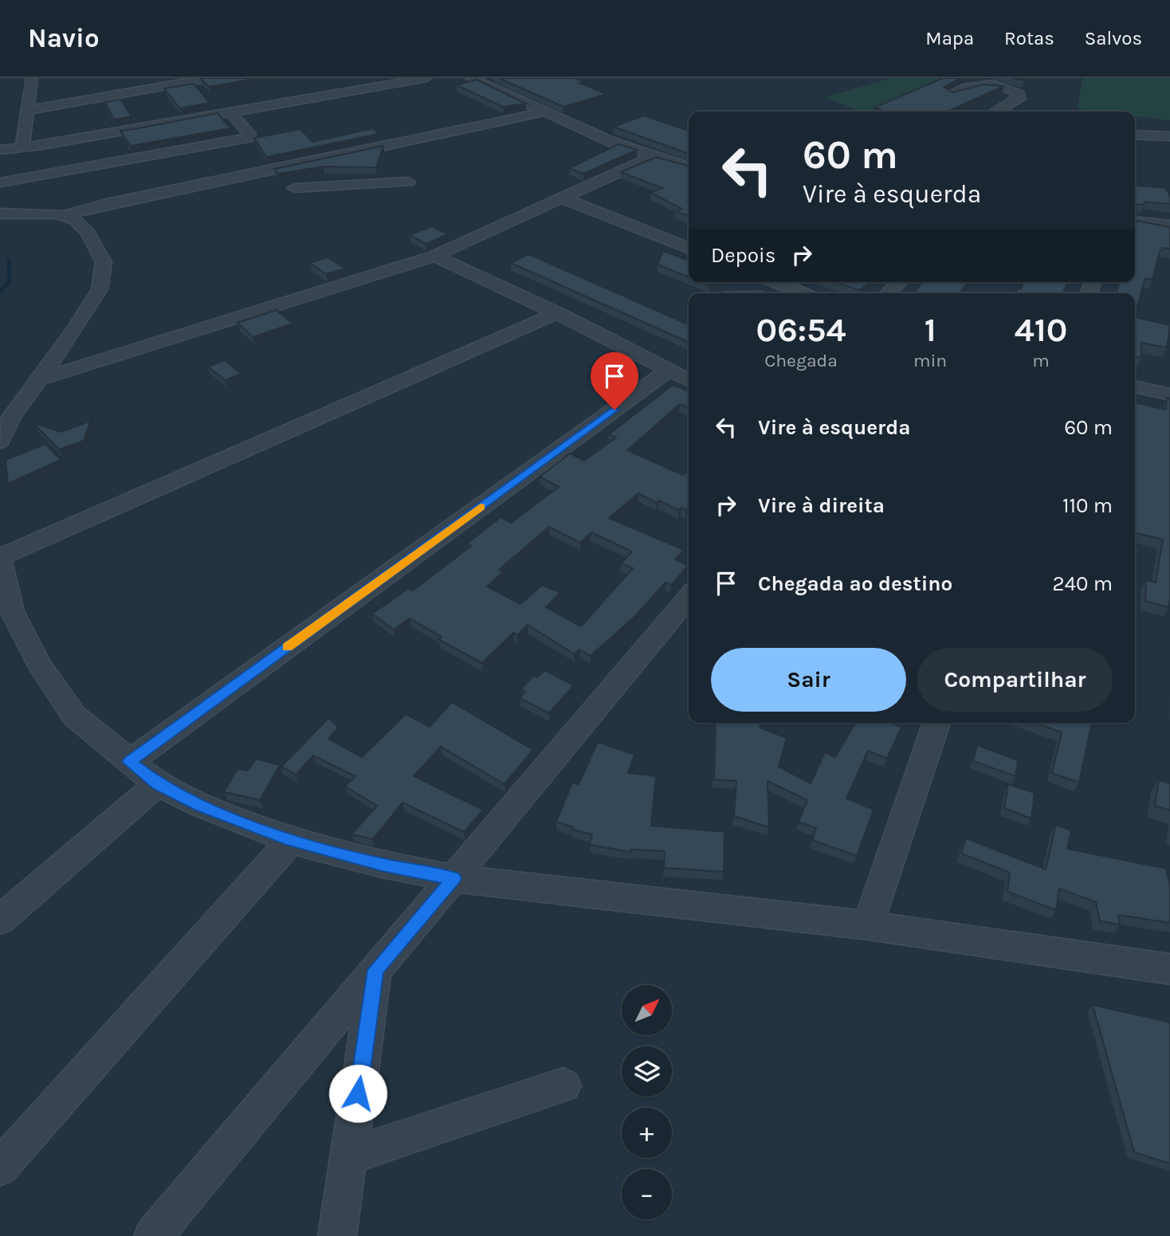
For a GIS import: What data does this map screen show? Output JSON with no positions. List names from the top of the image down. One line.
{"north":"top right","page":{"header":"Navio","nav":["Mapa","Rotas","Salvos"],"turn":["60 m","Vire à esquerda"],"then":"Depois","eta":["06:54","Chegada","1","min","410","m"],"list":[{"name":"Vire à esquerda","value":"60 m"},{"name":"Vire à direita","value":"110 m"},{"name":"Chegada ao destino","value":"240 m"}],"buttons":["Sair","Compartilhar"],"map_buttons":["+","−"]}}
